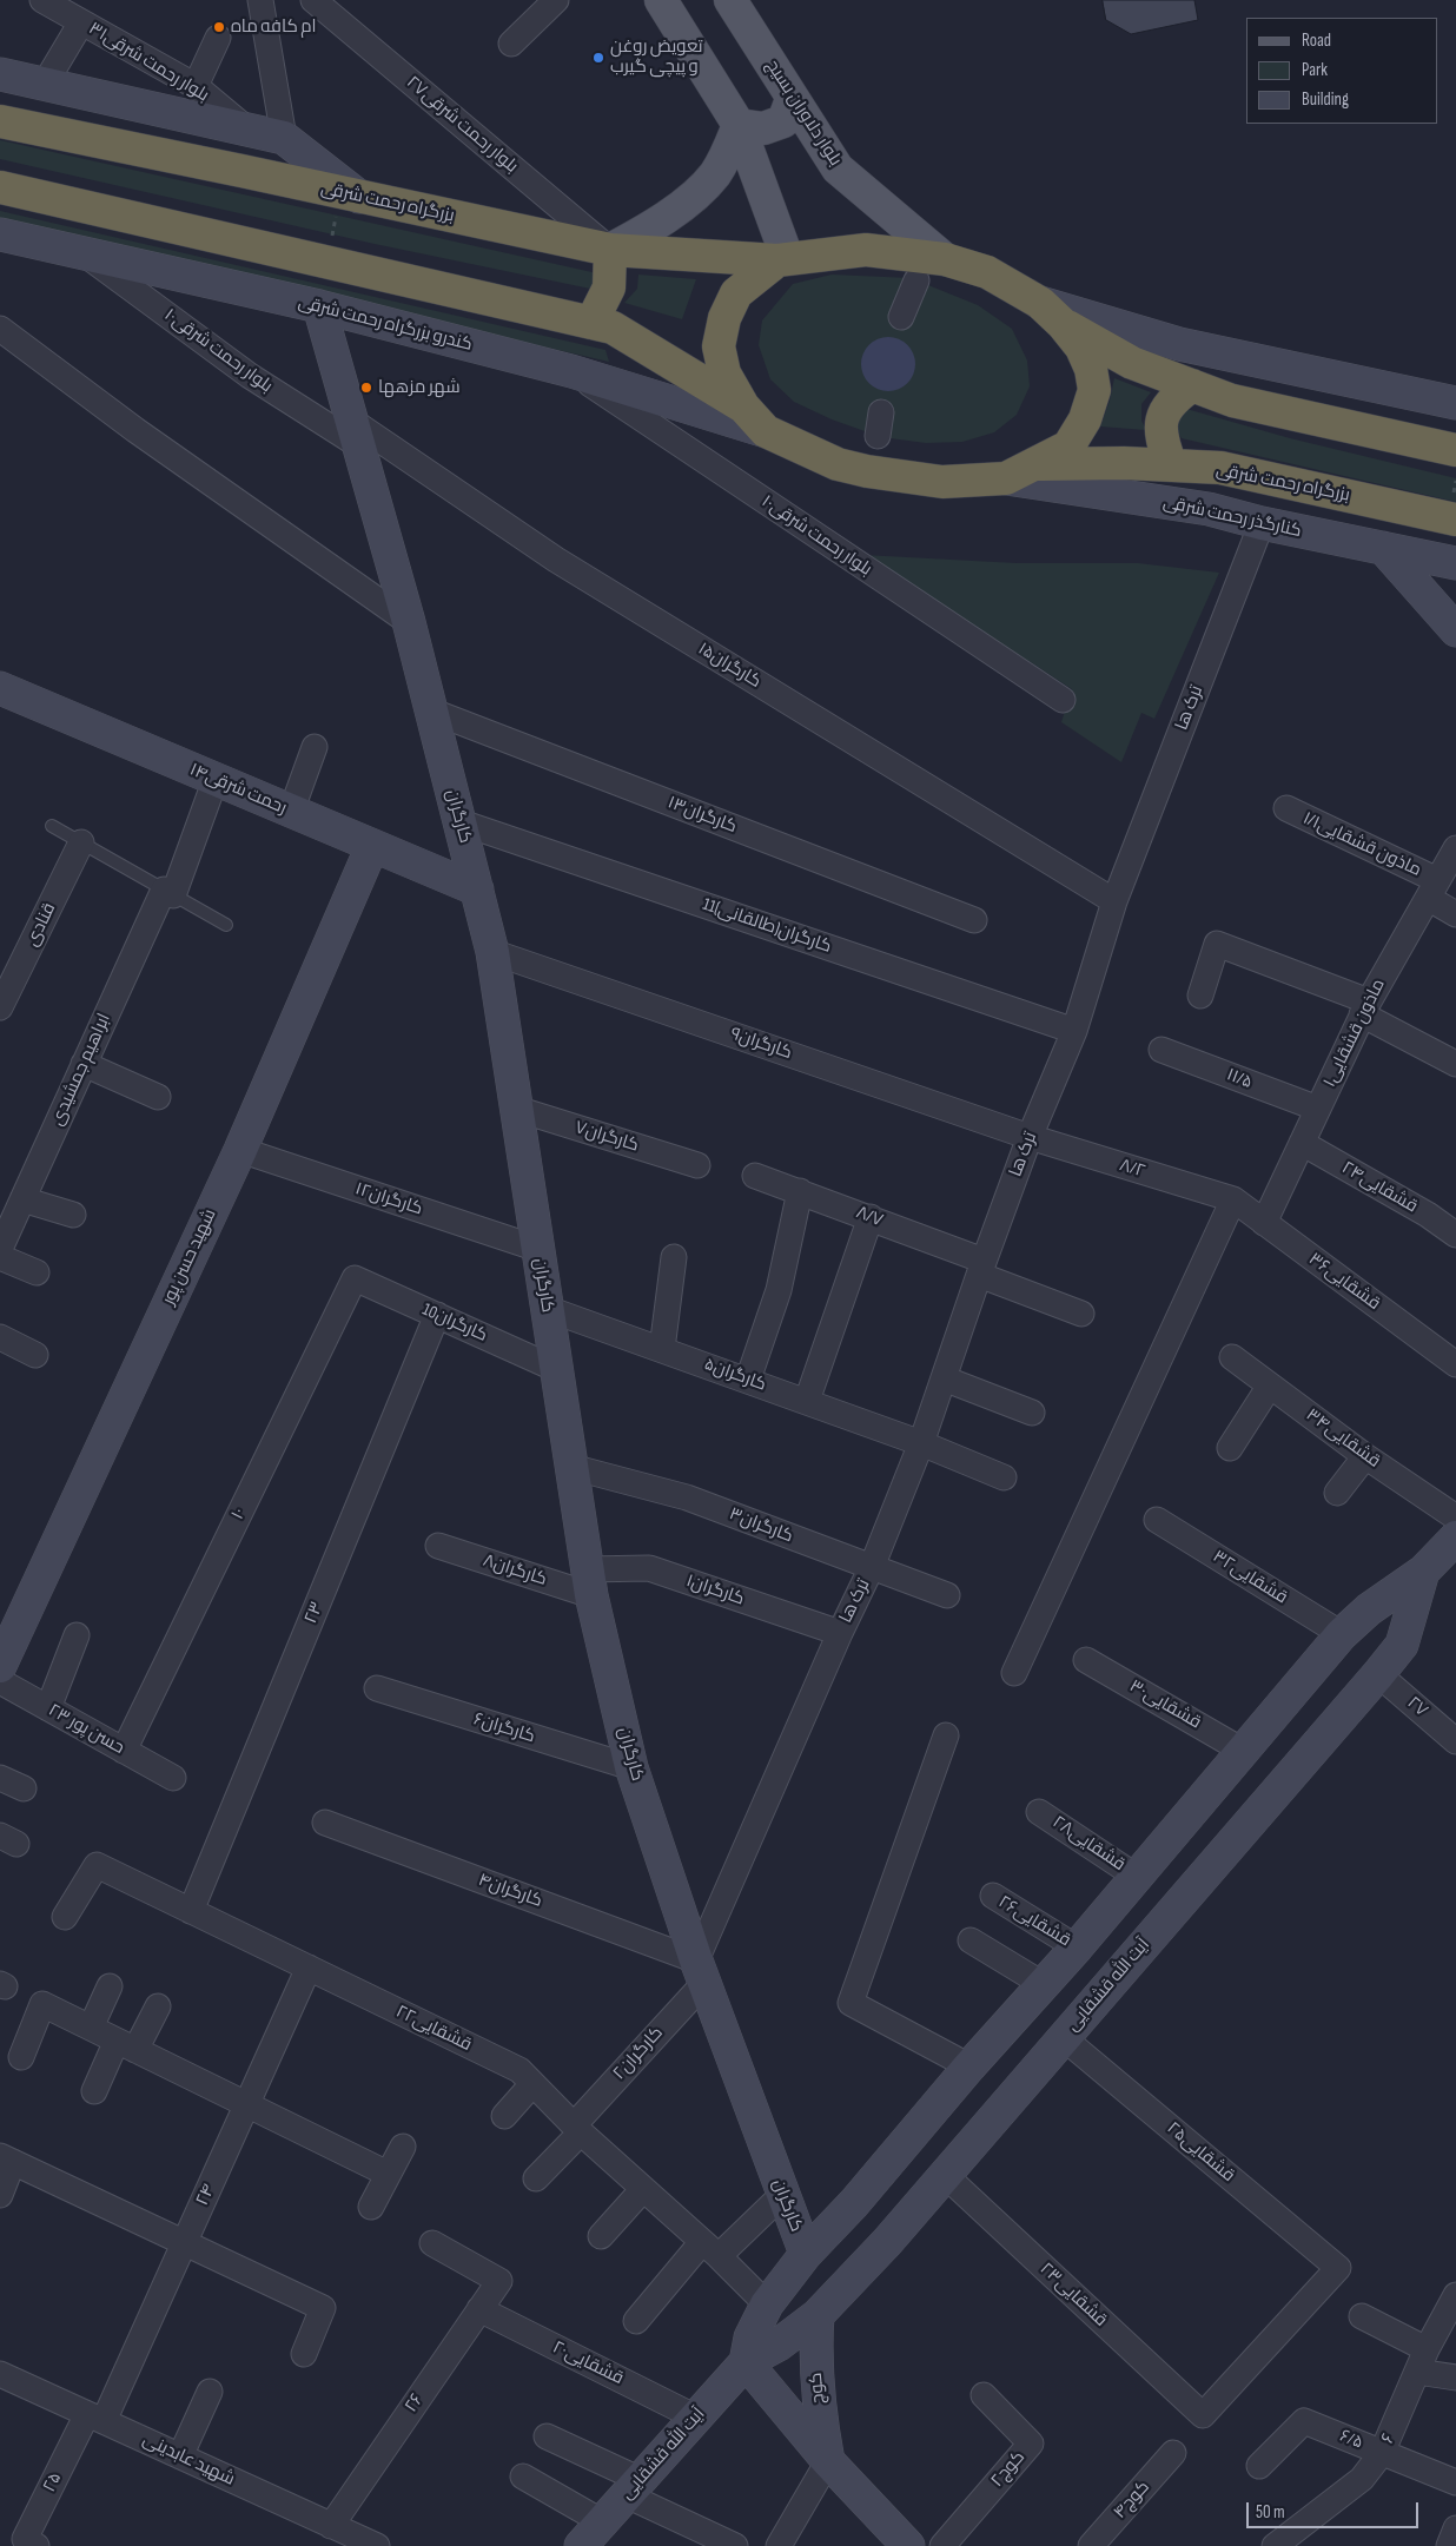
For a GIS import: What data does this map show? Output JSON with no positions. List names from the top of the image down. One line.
{"streets":{"highway":["بزرگراه رحمت شرقی"],"main road":["بلوار دلاوران بسیج"],"street":["بلوار رحمت شرقی۳۱","بلوار رحمت شرقی۲۷","کندرو بزرگراه رحمت شرقی","بلوار رحمت شرقی۱۰","کنارگذر رحمت شرقی","۱۰بلوار رحمت شرقی","۱۵کارگران","ترک ها","۱۴رحمت شرقی","کارگران۱۳","کارگران","ماذون قشقایی۱/۱","قنادی","11کارگران(طالقانی)","ماذون قشقایی۱","کارگران۹","ابراهیم جمشیدی","۱۱/۵","کارگران۷","۸/۲","قشقایی۲۴","۱۲کارگران","۸/۷","شهید حسن پور","قشقایی۳۶","10کارگران","کارگران۵","قشقایی۳۴","۱۰","کارگران۳","کارگران۸","قشقایی۳۲","۱کارگران","۲۳","قشقایی۳۰","۲۷","۶کارگران","۲۳ حسن پور","قشقایی۲۸","کارگران۴","قشقایی۲۶","آیت الله قشقایی","۲۲قشقایی","کارگران۲","قشقایی۲۵","۲۴","قشقایی۲۳","۲۰قشقایی","کوچ","۲۶","۶","۶/۵","شهید عابدینی","کوچ۲","۲۵","کوچ۴"]},"crossings":[["بلوار دلاوران بسیج","بزرگراه رحمت شرقی"],["بلوار رحمت شرقی۲۷","بزرگراه رحمت شرقی"],["کندرو بزرگراه رحمت شرقی","بلوار رحمت شرقی۱۰"],["کندرو بزرگراه رحمت شرقی","۱۰بلوار رحمت شرقی"],["کندرو بزرگراه رحمت شرقی","کارگران"],["بلوار رحمت شرقی۱۰","۱۵کارگران"],["بلوار رحمت شرقی۱۰","کارگران"],["کنارگذر رحمت شرقی","ترک ها"],["۱۵کارگران","ترک ها"],["۱۵کارگران","کارگران"],["ترک ها","کارگران"],["ترک ها","11کارگران(طالقانی)"],["ترک ها","کارگران۹"],["ترک ها","۸/۲"],["ترک ها","۸/۷"],["ترک ها","کارگران۵"],["ترک ها","کارگران۳"],["ترک ها","۱کارگران"],["ترک ها","کارگران۴"],["ترک ها","کارگران۲"],["۱۴رحمت شرقی","کارگران"],["۱۴رحمت شرقی","ابراهیم جمشیدی"],["۱۴رحمت شرقی","شهید حسن پور"],["کارگران۱۳","کارگران"],["کارگران","11کارگران(طالقانی)"],["کارگران","کارگران۹"],["کارگران","کارگران۷"],["کارگران","۱۲کارگران"],["کارگران","10کارگران"],["کارگران","کارگران۵"],["کارگران","کارگران۳"],["کارگران","کارگران۸"],["کارگران","۱کارگران"],["کارگران","۶کارگران"],["کارگران","کارگران۴"],["کارگران","آیت الله قشقایی"],["کارگران","کارگران۲"],["ماذون قشقایی۱/۱","ماذون قشقایی۱"],["ماذون قشقایی۱","۱۱/۵"],["ماذون قشقایی۱","قشقایی۲۴"],["ماذون قشقایی۱","قشقایی۳۶"],["کارگران۹","۸/۲"],["۸/۲","قشقایی۳۶"],["۱۲کارگران","شهید حسن پور"],["شهید حسن پور","۲۳ حسن پور"],["10کارگران","۱۰"],["10کارگران","۲۳"],["۱۰","۲۳ حسن پور"],["کارگران۸","۱کارگران"],["قشقایی۳۲","آیت الله قشقایی"],["۲۳","۲۲قشقایی"],["قشقایی۳۰","آیت الله قشقایی"],["۲۷","آیت الله قشقایی"],["قشقایی۲۸","آیت الله قشقایی"],["کارگران۴","کارگران۲"],["قشقایی۲۶","آیت الله قشقایی"],["آیت الله قشقایی","۲۲قشقایی"],["آیت الله قشقایی","قشقایی۲۵"],["آیت الله قشقایی","قشقایی۲۳"],["آیت الله قشقایی","۲۰قشقایی"],["آیت الله قشقایی","کوچ"],["۲۲قشقایی","کارگران۲"],["۲۲قشقایی","۲۴"],["قشقایی۲۵","قشقایی۲۳"],["۲۴","شهید عابدینی"],["۲۴","۲۵"],["۲۰قشقایی","۲۶"],["۲۶","شهید عابدینی"],["۶","۶/۵"],["شهید عابدینی","۲۵"]],"places":["ام کافه ماه","تعویض روغن و پیچی گیرب","شهر مزهها"],"legend":["Road","Park","Building"],"scale_bar":"50 m"}
